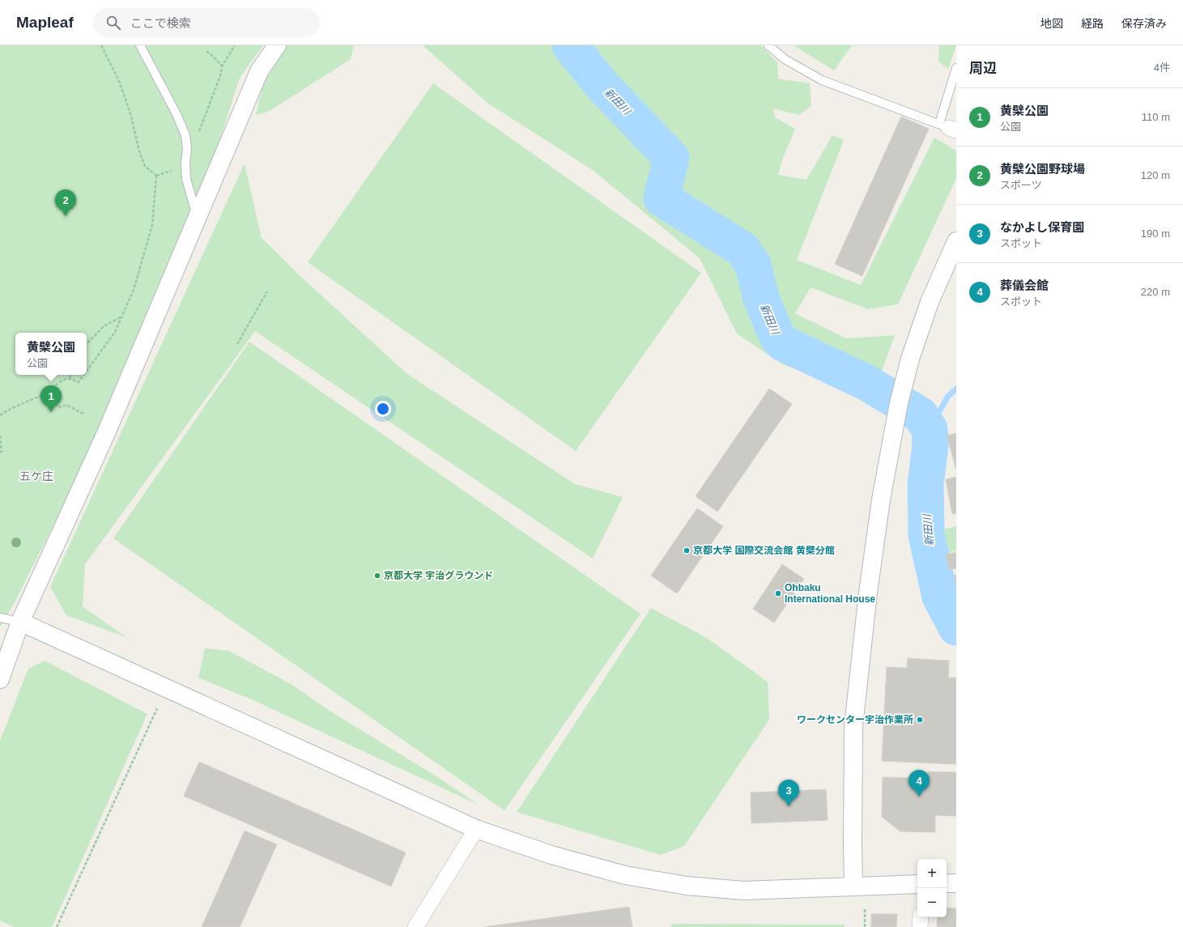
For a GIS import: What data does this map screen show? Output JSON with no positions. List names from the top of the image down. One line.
{"districts":["五ケ庄"],"water":["新田川"],"places":["京都大学 国際交流会館 黄檗分館","京都大学 宇治グラウンド","Ohbaku International House","ワークセンター宇治作業所"],"page":{"header":"Mapleaf","search":"ここで検索","nav":["地図","経路","保存済み"],"heading":["周辺","4件"],"list":[{"mark":"1","name":"黄檗公園","note":"公園","value":"110 m"},{"mark":"2","name":"黄檗公園野球場","note":"スポーツ","value":"120 m"},{"mark":"3","name":"なかよし保育園","note":"スポット","value":"190 m"},{"mark":"4","name":"葬儀会館","note":"スポット","value":"220 m"}],"pins":["2","1","4","3"],"popup":["黄檗公園","公園"],"map_buttons":["+","−"]}}
